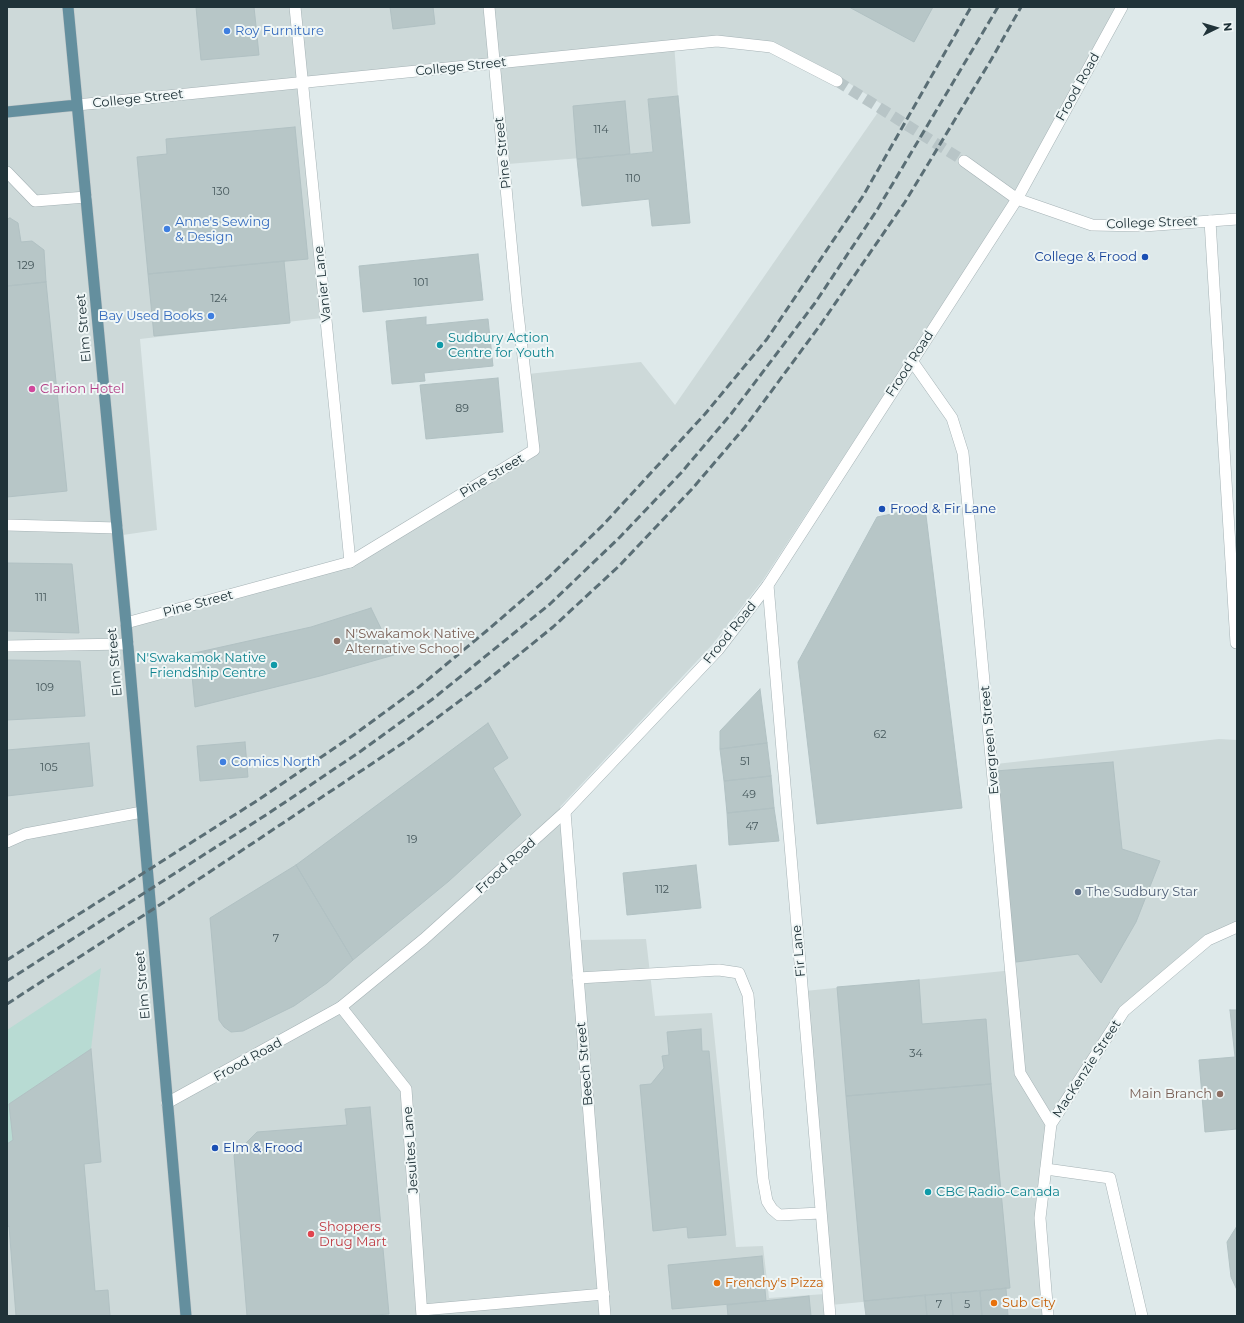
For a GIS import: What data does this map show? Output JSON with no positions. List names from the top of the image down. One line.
{"streets":{"main road":["Elm Street"],"street":["College Street","Frood Road","Pine Street","Vanier Lane","Evergreen Street","Fir Lane","Beech Street","MacKenzie Street","Jesuites Lane"]},"crossings":[["College Street","Frood Road"],["College Street","Pine Street"],["College Street","Vanier Lane"],["College Street","Elm Street"],["Frood Road","Elm Street"],["Frood Road","Evergreen Street"],["Frood Road","Fir Lane"],["Frood Road","Beech Street"],["Frood Road","Jesuites Lane"],["Pine Street","Vanier Lane"],["Pine Street","Elm Street"],["Evergreen Street","MacKenzie Street"]],"places":["Roy Furniture","Anne's Sewing & Design","College & Frood","Bay Used Books","Sudbury Action Centre for Youth","Clarion Hotel","Frood & Fir Lane","N'Swakamok Native Alternative School","N'Swakamok Native Friendship Centre","Comics North","The Sudbury Star","Main Branch","Elm & Frood","CBC Radio-Canada","Shoppers Drug Mart","Frenchy's Pizza","Sub City"],"house_numbers":["114","110","130","129","101","124","89","111","109","62","51","105","49","47","19","112","7","34","7","5"],"north":"right"}
